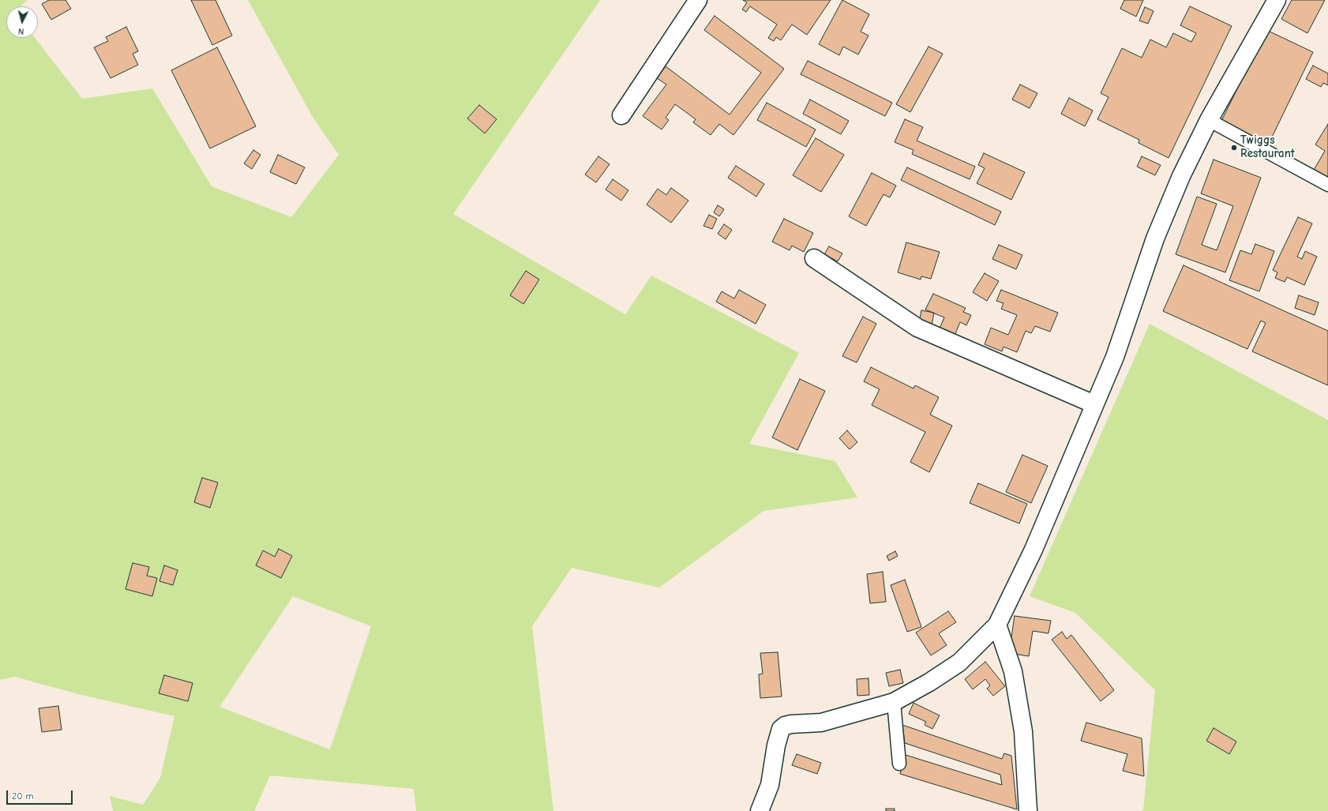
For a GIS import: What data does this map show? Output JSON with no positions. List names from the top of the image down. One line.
{"places":["Twiggs Restaurant"],"scale_bar":"20 m","north":"bottom"}
